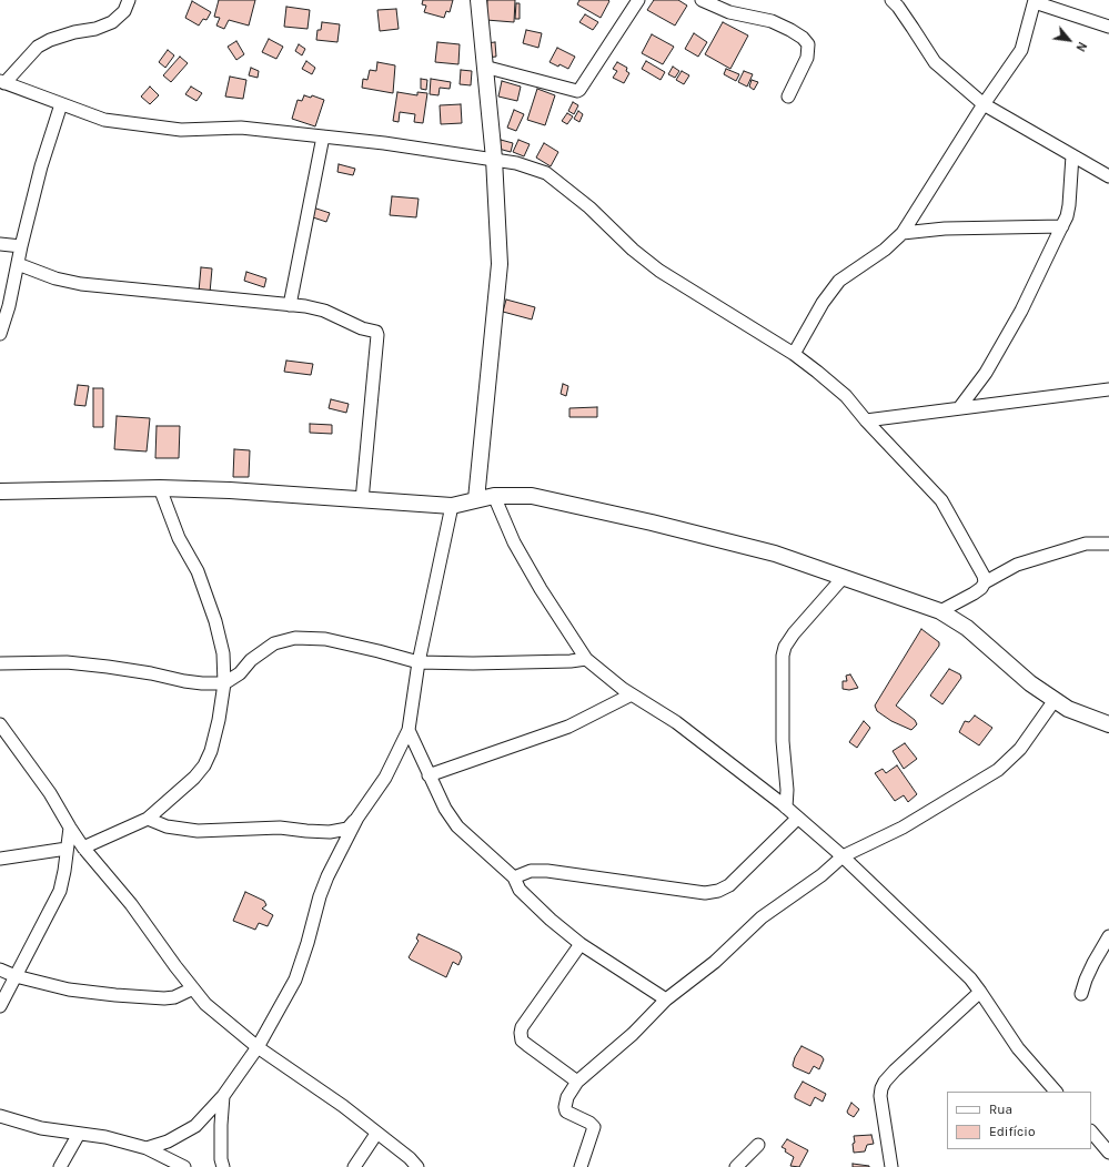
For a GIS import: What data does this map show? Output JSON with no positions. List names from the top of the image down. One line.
{"legend":["Rua","Edifício"],"north":"bottom right"}
